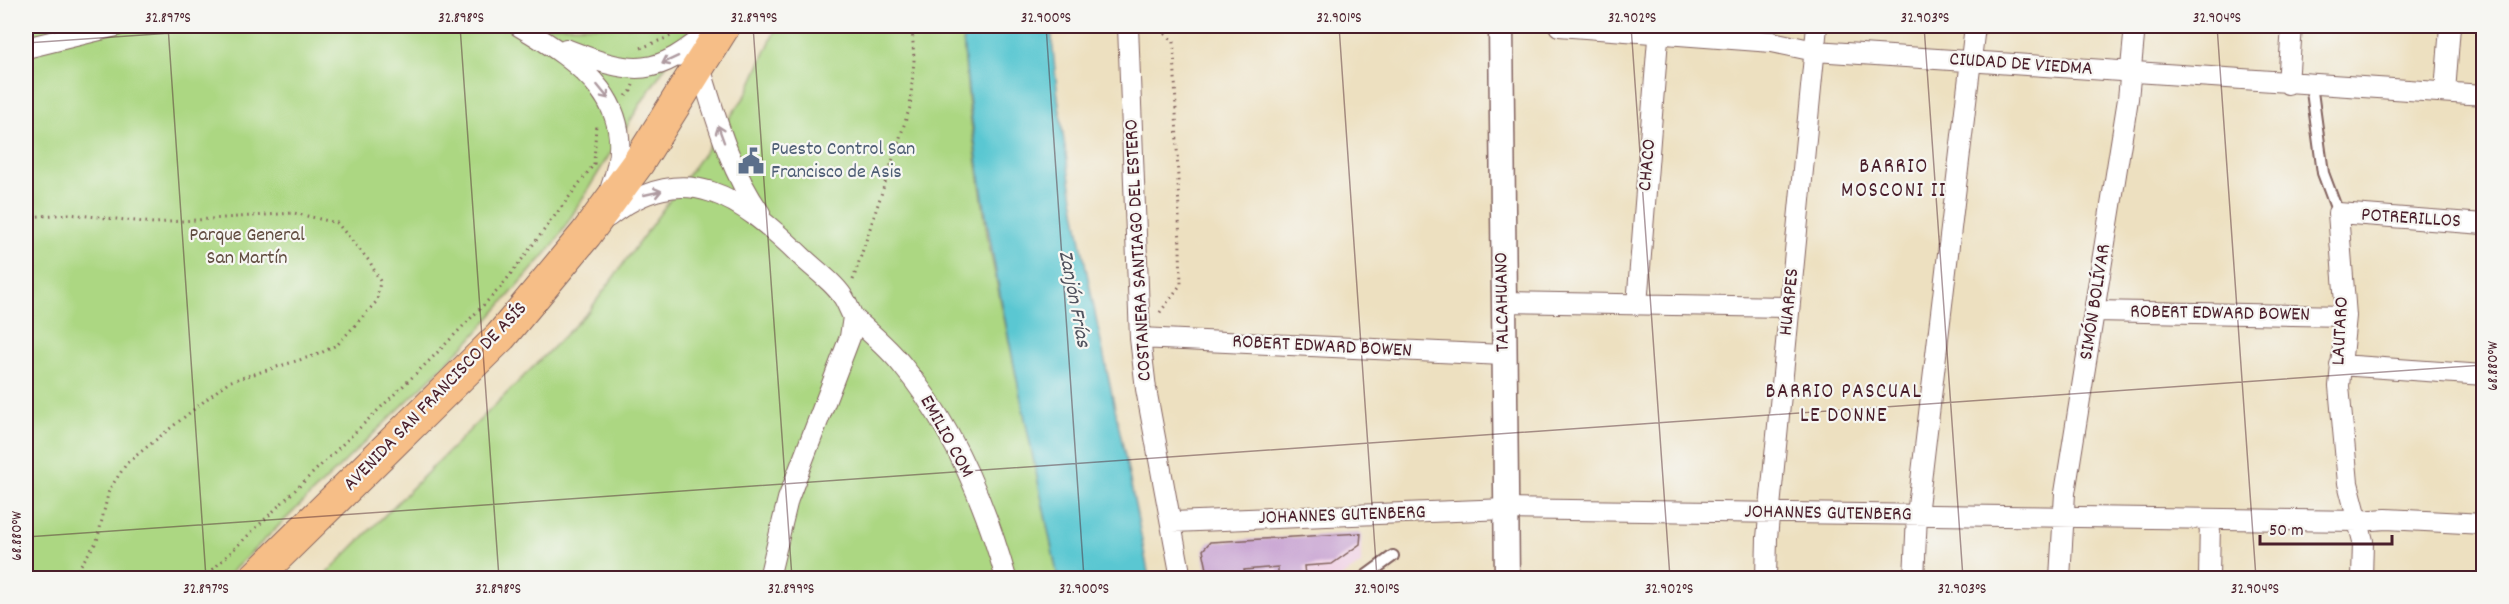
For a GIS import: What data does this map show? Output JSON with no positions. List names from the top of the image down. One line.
{"streets":{"main road":["AVENIDA SAN FRANCISCO DE ASÍS"],"street":["CIUDAD DE VIEDMA","CHACO","POTRERILLOS","COSTANERA SANTIAGO DEL ESTERO","TALCAHUANO","HUARPES","SIMÓN BOLÍVAR","ROBERT EDWARD BOWEN","LAUTARO","EMILIO COM","JOHANNES GUTENBERG"]},"crossings":[["CIUDAD DE VIEDMA","CHACO"],["CIUDAD DE VIEDMA","HUARPES"],["CIUDAD DE VIEDMA","SIMÓN BOLÍVAR"],["CIUDAD DE VIEDMA","LAUTARO"],["POTRERILLOS","LAUTARO"],["COSTANERA SANTIAGO DEL ESTERO","ROBERT EDWARD BOWEN"],["COSTANERA SANTIAGO DEL ESTERO","JOHANNES GUTENBERG"],["TALCAHUANO","ROBERT EDWARD BOWEN"],["TALCAHUANO","JOHANNES GUTENBERG"],["HUARPES","JOHANNES GUTENBERG"],["SIMÓN BOLÍVAR","ROBERT EDWARD BOWEN"],["SIMÓN BOLÍVAR","JOHANNES GUTENBERG"],["ROBERT EDWARD BOWEN","LAUTARO"],["LAUTARO","JOHANNES GUTENBERG"]],"districts":["BARRIO MOSCONI II","BARRIO PASCUAL LE DONNE"],"water":["Zanjón Frías"],"parks":["Parque General San Martín"],"places":{"public building":["Puesto Control San Francisco de Asis"]},"scale_bar":"50 m","coordinates":["32.897°S","32.898°S","32.899°S","32.900°S","32.901°S","32.902°S","32.903°S","32.904°S","68.880°W"]}
